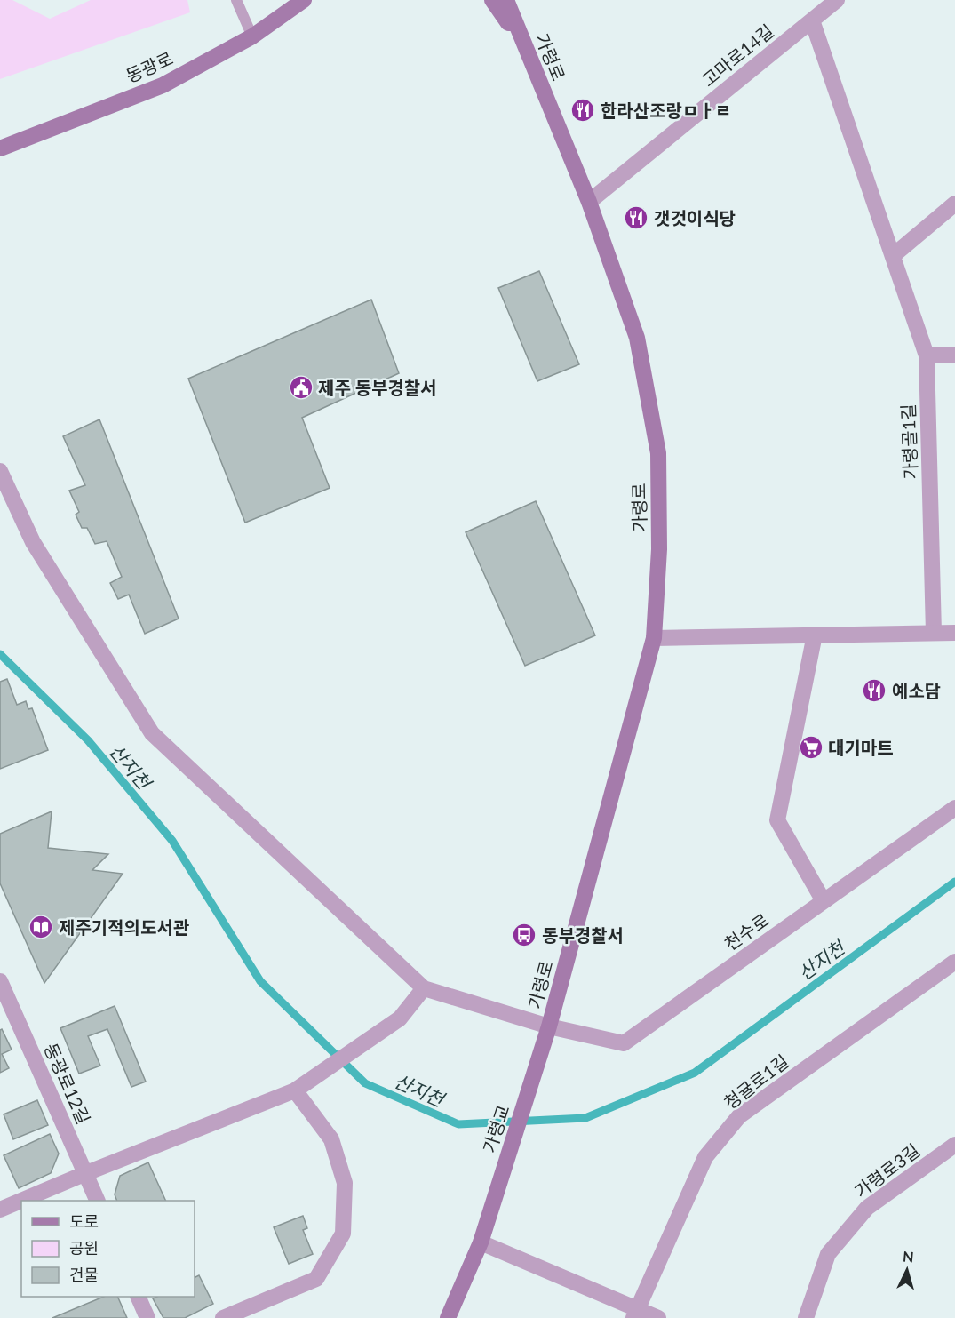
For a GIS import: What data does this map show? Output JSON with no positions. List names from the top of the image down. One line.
{"streets":{"main road":["가령로","동광로","가령교"],"street":["고마로14길","가령골1길","천수로","청귤로1길","동광로12길","가령로3길"]},"crossings":[["고마로14길","가령로"],["고마로14길","가령골1길"],["가령로","천수로"],["가령로","가령교"],["천수로","가령교"]],"water":["산지천"],"places":{"restaurant":["한라산조랑ㅁㅏㄹ","갯것이식당","예소담"],"public building":["제주 동부경찰서"],"supermarket":["대기마트"],"library":["제주기적의도서관"],"bus stop":["동부경찰서"]},"legend":["도로","공원","건물"],"north":"top"}
